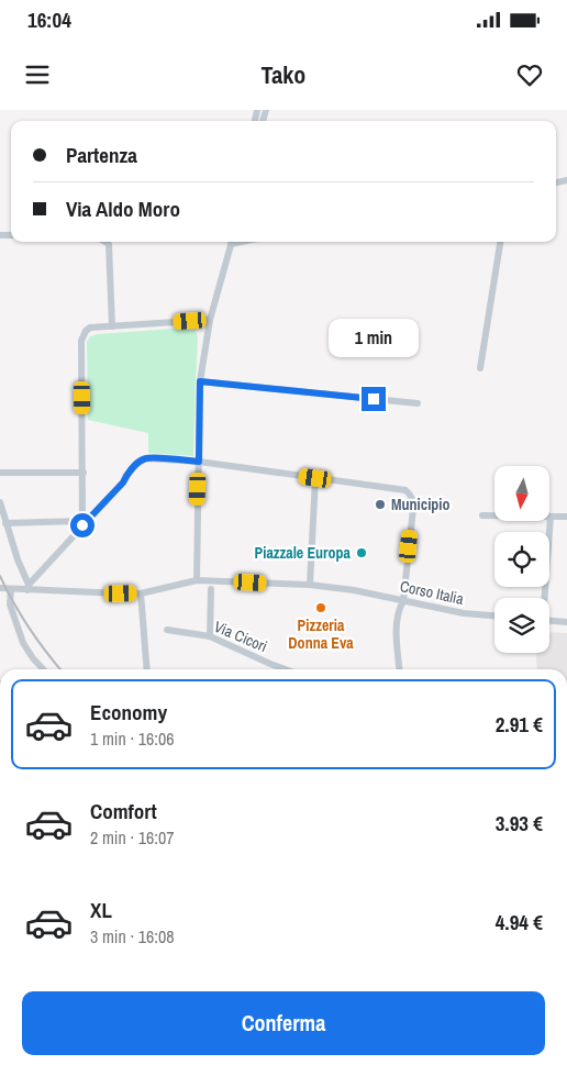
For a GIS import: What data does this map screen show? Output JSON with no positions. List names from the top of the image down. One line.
{"streets":{"street":["Corso Italia","Via Cicori"]},"places":["Municipio","Piazzale Europa","Pizzeria Donna Eva"],"north":"bottom","page":{"status":"16:04","header":"Tako","banner":["Partenza","Via Aldo Moro"],"bubble":"1 min","list":[{"name":"Economy","note":"1 min · 16:06","value":"2.91 €"},{"name":"Comfort","note":"2 min · 16:07","value":"3.93 €"},{"name":"XL","note":"3 min · 16:08","value":"4.94 €"}],"buttons":"Conferma"}}
